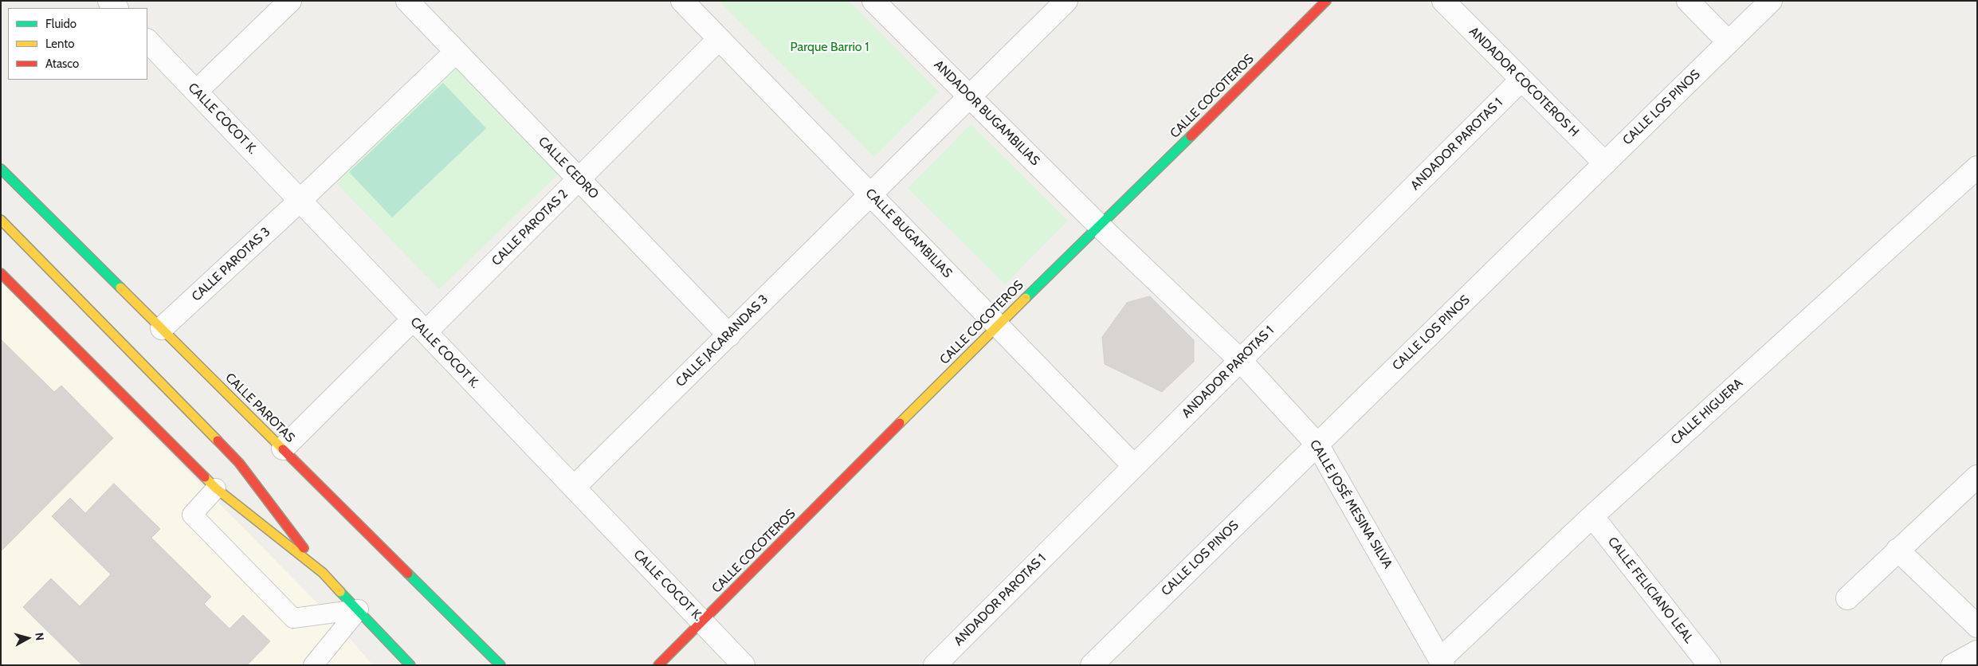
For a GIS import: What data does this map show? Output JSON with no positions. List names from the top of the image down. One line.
{"streets":{"street":["ANDADOR COCOTEROS H","CALLE COCOTEROS","CALLE LOS PINOS","ANDADOR BUGAMBILIAS","CALLE COCOT K.","ANDADOR PAROTAS 1","CALLE CEDRO","CALLE PAROTAS 2","CALLE BUGAMBILIAS","CALLE PAROTAS 3","CALLE JACARANDAS 3","CALLE PAROTAS","CALLE HIGUERA","CALLE JOSÉ MESINA SILVA","CALLE FELICIANO LEAL"]},"crossings":[["ANDADOR COCOTEROS H","CALLE LOS PINOS"],["ANDADOR COCOTEROS H","ANDADOR PAROTAS 1"],["CALLE COCOTEROS","ANDADOR BUGAMBILIAS"],["CALLE COCOTEROS","CALLE COCOT K."],["CALLE COCOTEROS","CALLE BUGAMBILIAS"],["CALLE COCOTEROS","CALLE JOSÉ MESINA SILVA"],["CALLE LOS PINOS","CALLE JOSÉ MESINA SILVA"],["ANDADOR BUGAMBILIAS","CALLE JACARANDAS 3"],["ANDADOR BUGAMBILIAS","CALLE JOSÉ MESINA SILVA"],["CALLE COCOT K.","CALLE PAROTAS 2"],["CALLE COCOT K.","CALLE PAROTAS 3"],["CALLE COCOT K.","CALLE JACARANDAS 3"],["ANDADOR PAROTAS 1","CALLE BUGAMBILIAS"],["ANDADOR PAROTAS 1","CALLE JOSÉ MESINA SILVA"],["CALLE CEDRO","CALLE PAROTAS 2"],["CALLE CEDRO","CALLE PAROTAS 3"],["CALLE CEDRO","CALLE JACARANDAS 3"],["CALLE PAROTAS 2","CALLE BUGAMBILIAS"],["CALLE PAROTAS 2","CALLE PAROTAS"],["CALLE BUGAMBILIAS","CALLE JACARANDAS 3"],["CALLE PAROTAS 3","CALLE PAROTAS"],["CALLE HIGUERA","CALLE JOSÉ MESINA SILVA"],["CALLE HIGUERA","CALLE FELICIANO LEAL"]],"parks":["Parque Barrio 1"],"legend":["Fluido","Lento","Atasco"],"north":"right"}
